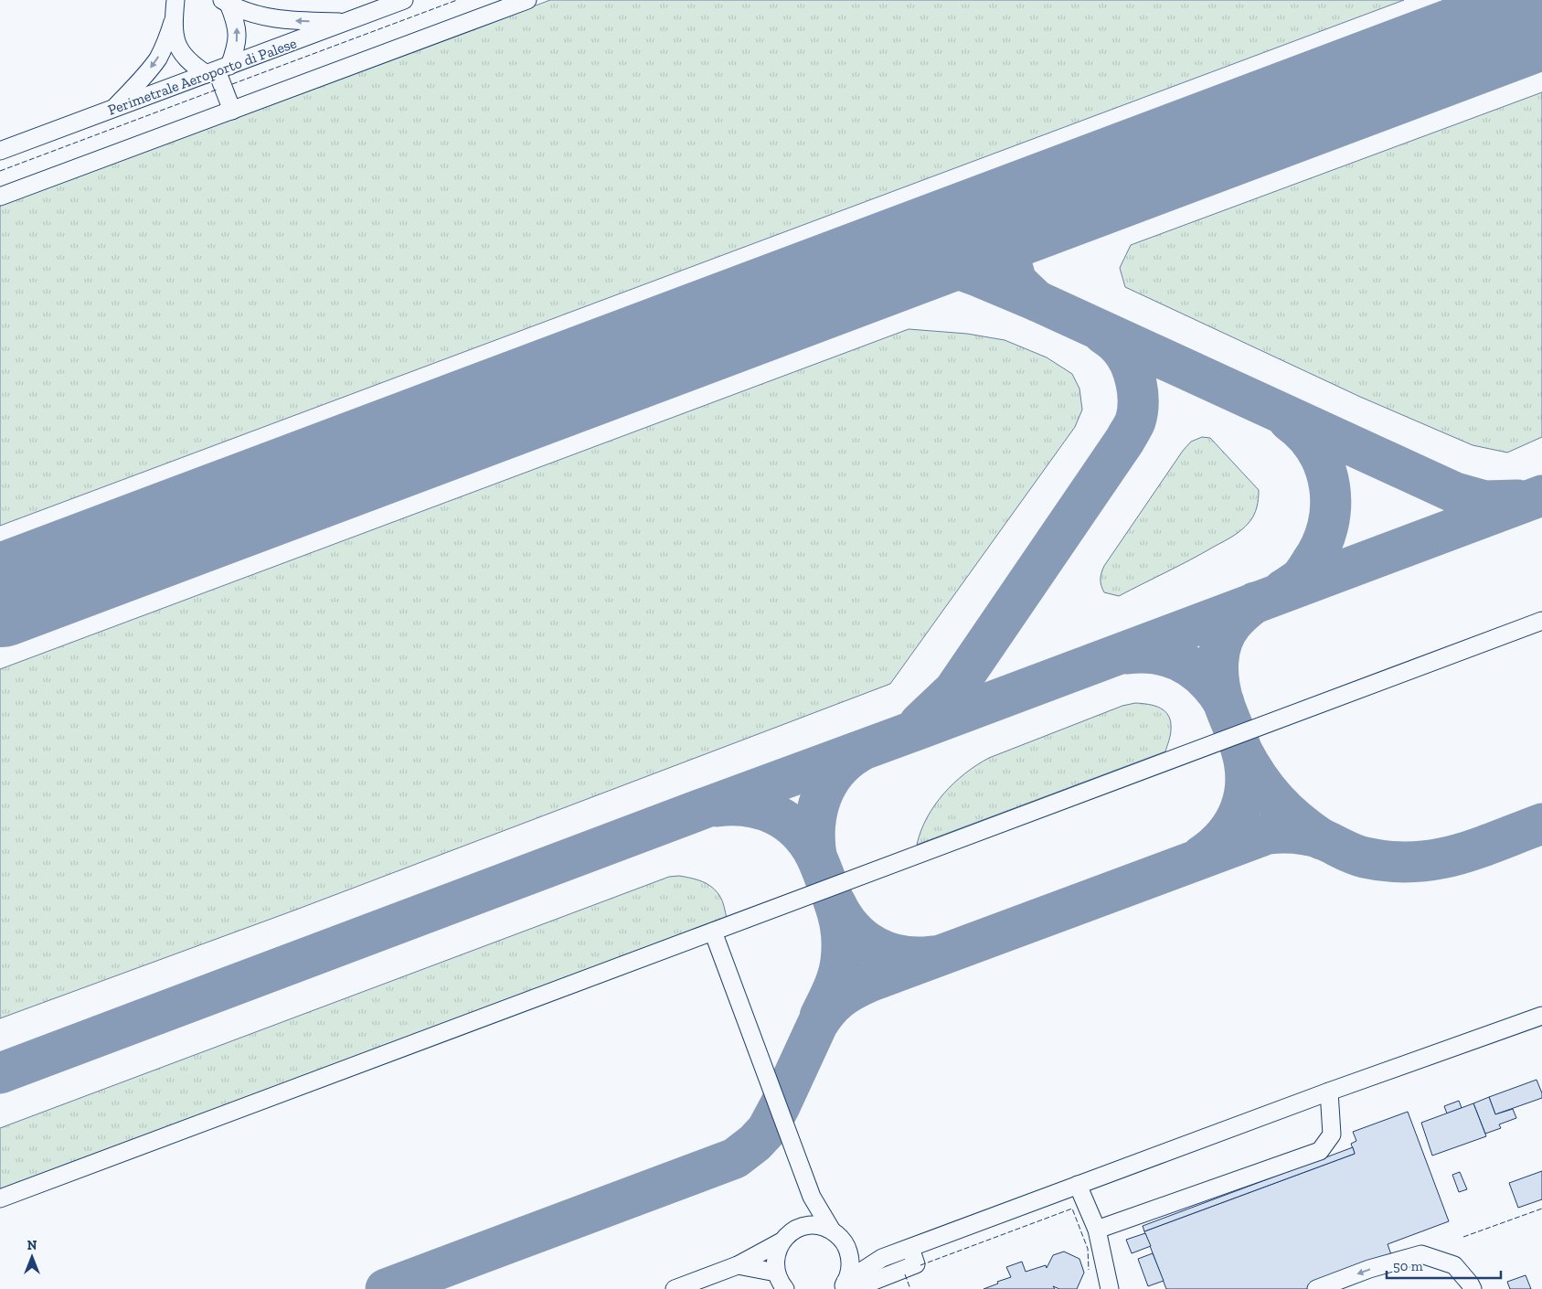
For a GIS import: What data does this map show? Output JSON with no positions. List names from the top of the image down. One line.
{"streets":{"street":["Perimetrale Aeroporto di Palese"]},"scale_bar":"50 m","north":"top"}
